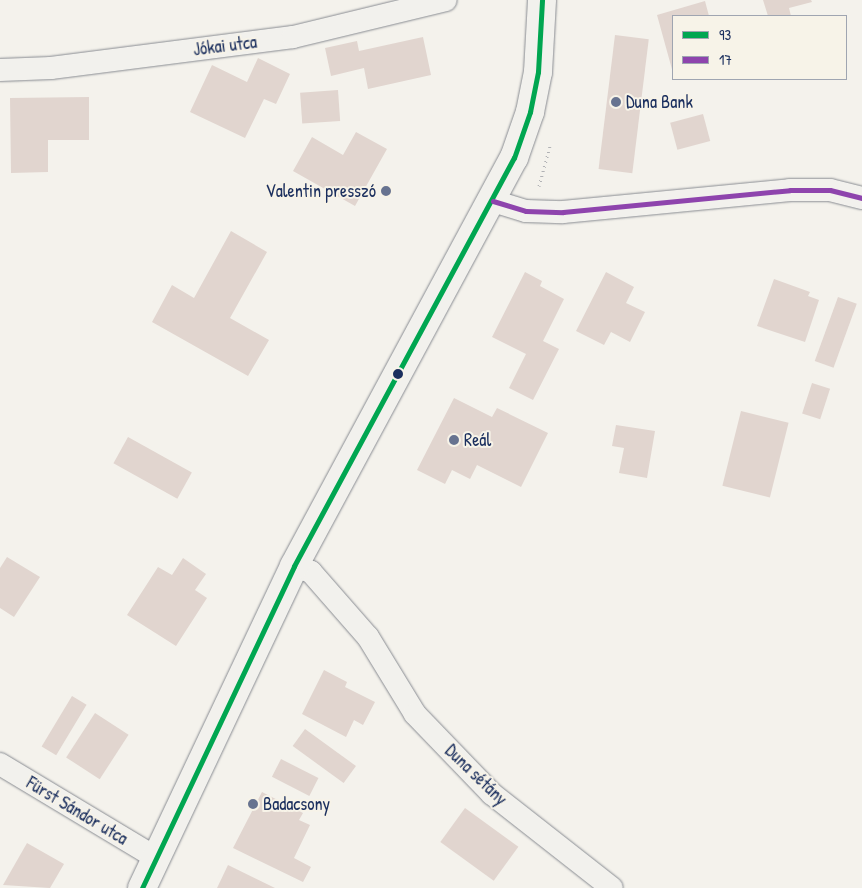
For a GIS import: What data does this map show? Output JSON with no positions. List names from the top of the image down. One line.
{"streets":{"street":["Jókai utca","Duna sétány","Fürst Sándor utca"]},"places":["Duna Bank","Valentin presszó","Reál","Badacsony"],"lines":["transit line 93","transit line 17"],"legend":["93","17"]}
